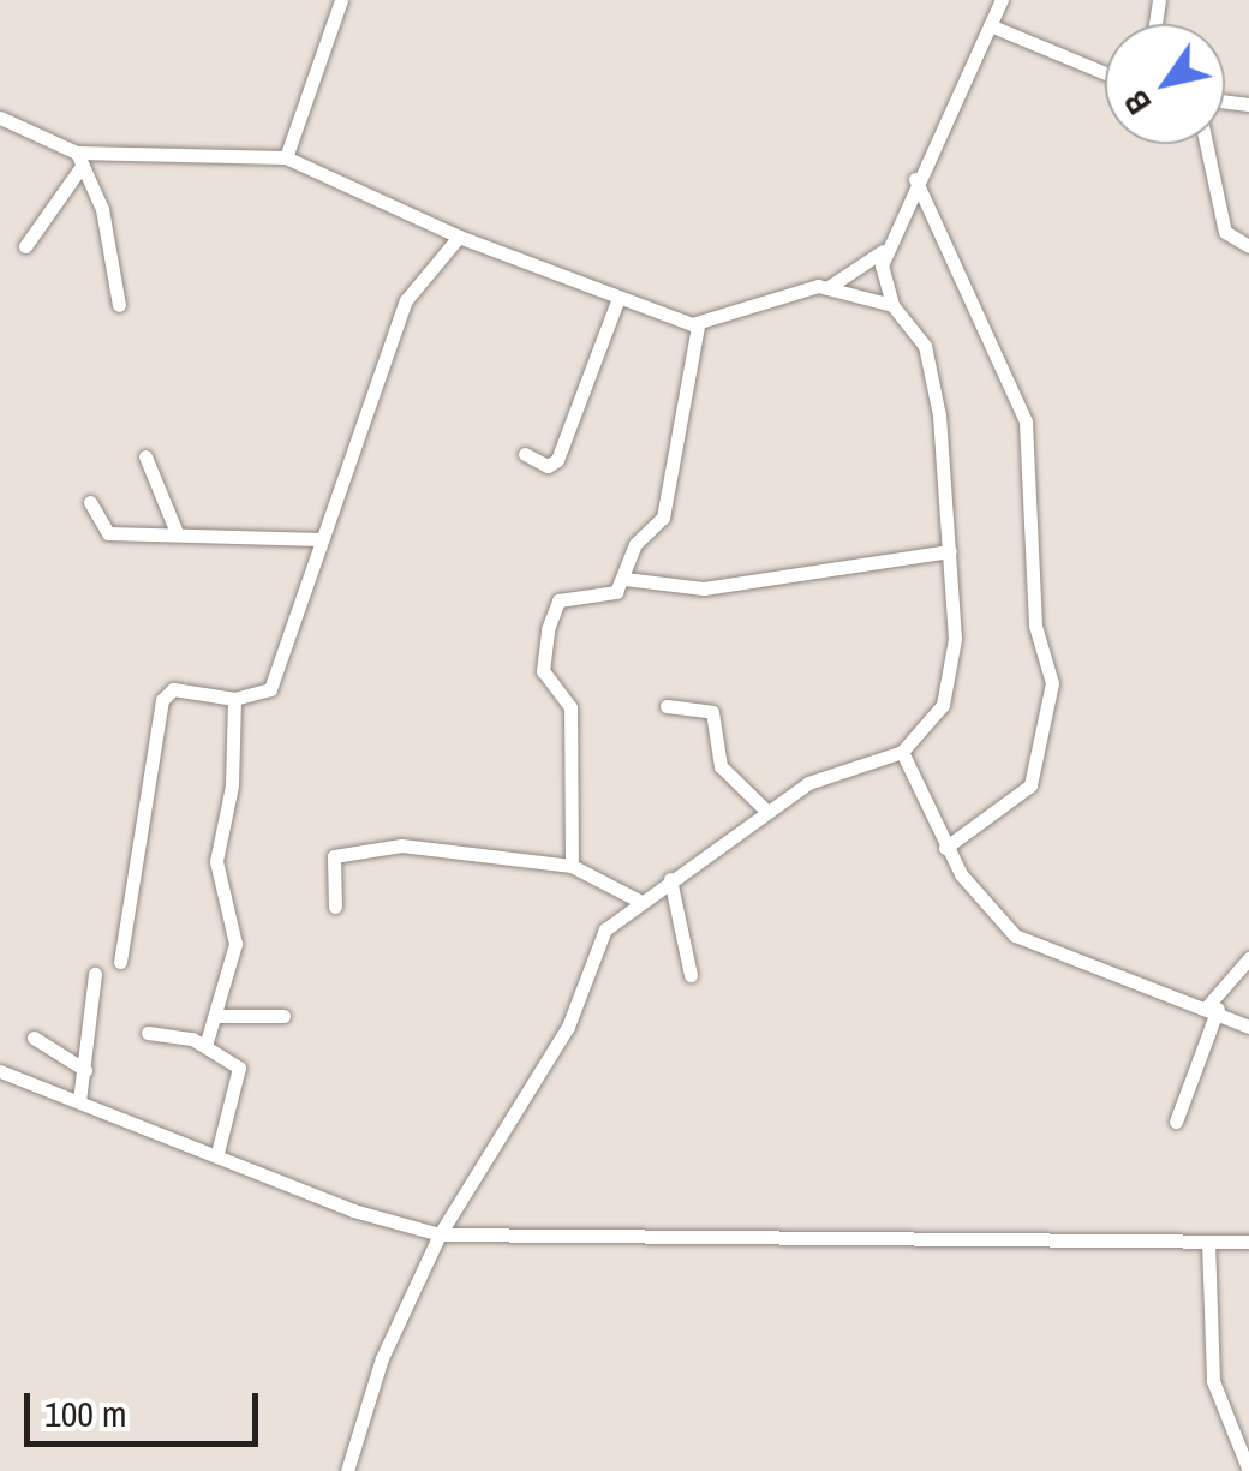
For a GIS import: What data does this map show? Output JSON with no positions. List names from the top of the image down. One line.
{"scale_bar":"100 m","north":"bottom left"}
